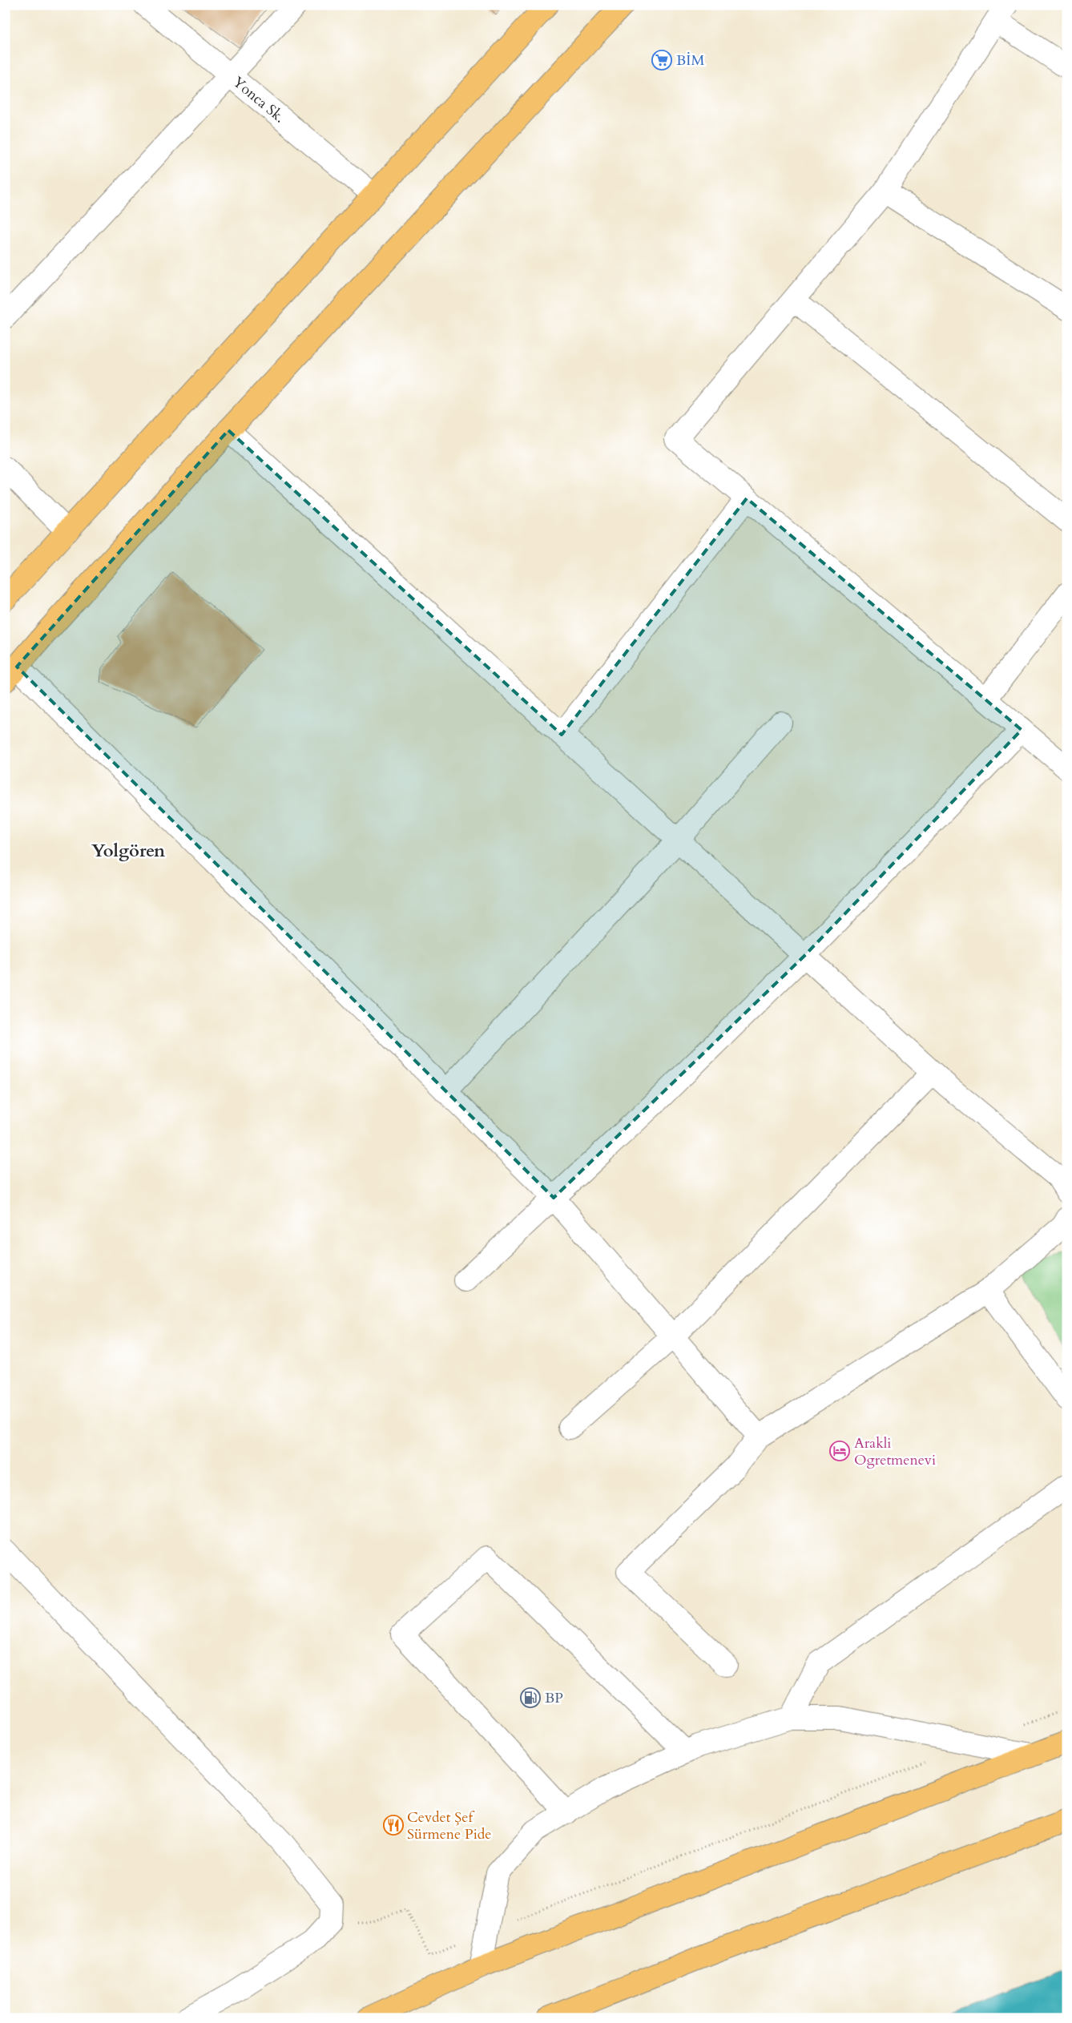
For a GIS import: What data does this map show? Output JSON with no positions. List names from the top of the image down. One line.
{"streets":{"street":["Yonca Sk."]},"districts":["Yolgören"],"places":{"supermarket":["BİM"],"hotel":["Arakli Ogretmenevi"],"fuel station":["BP"],"restaurant":["Cevdet Şef Sürmene Pide"]}}
